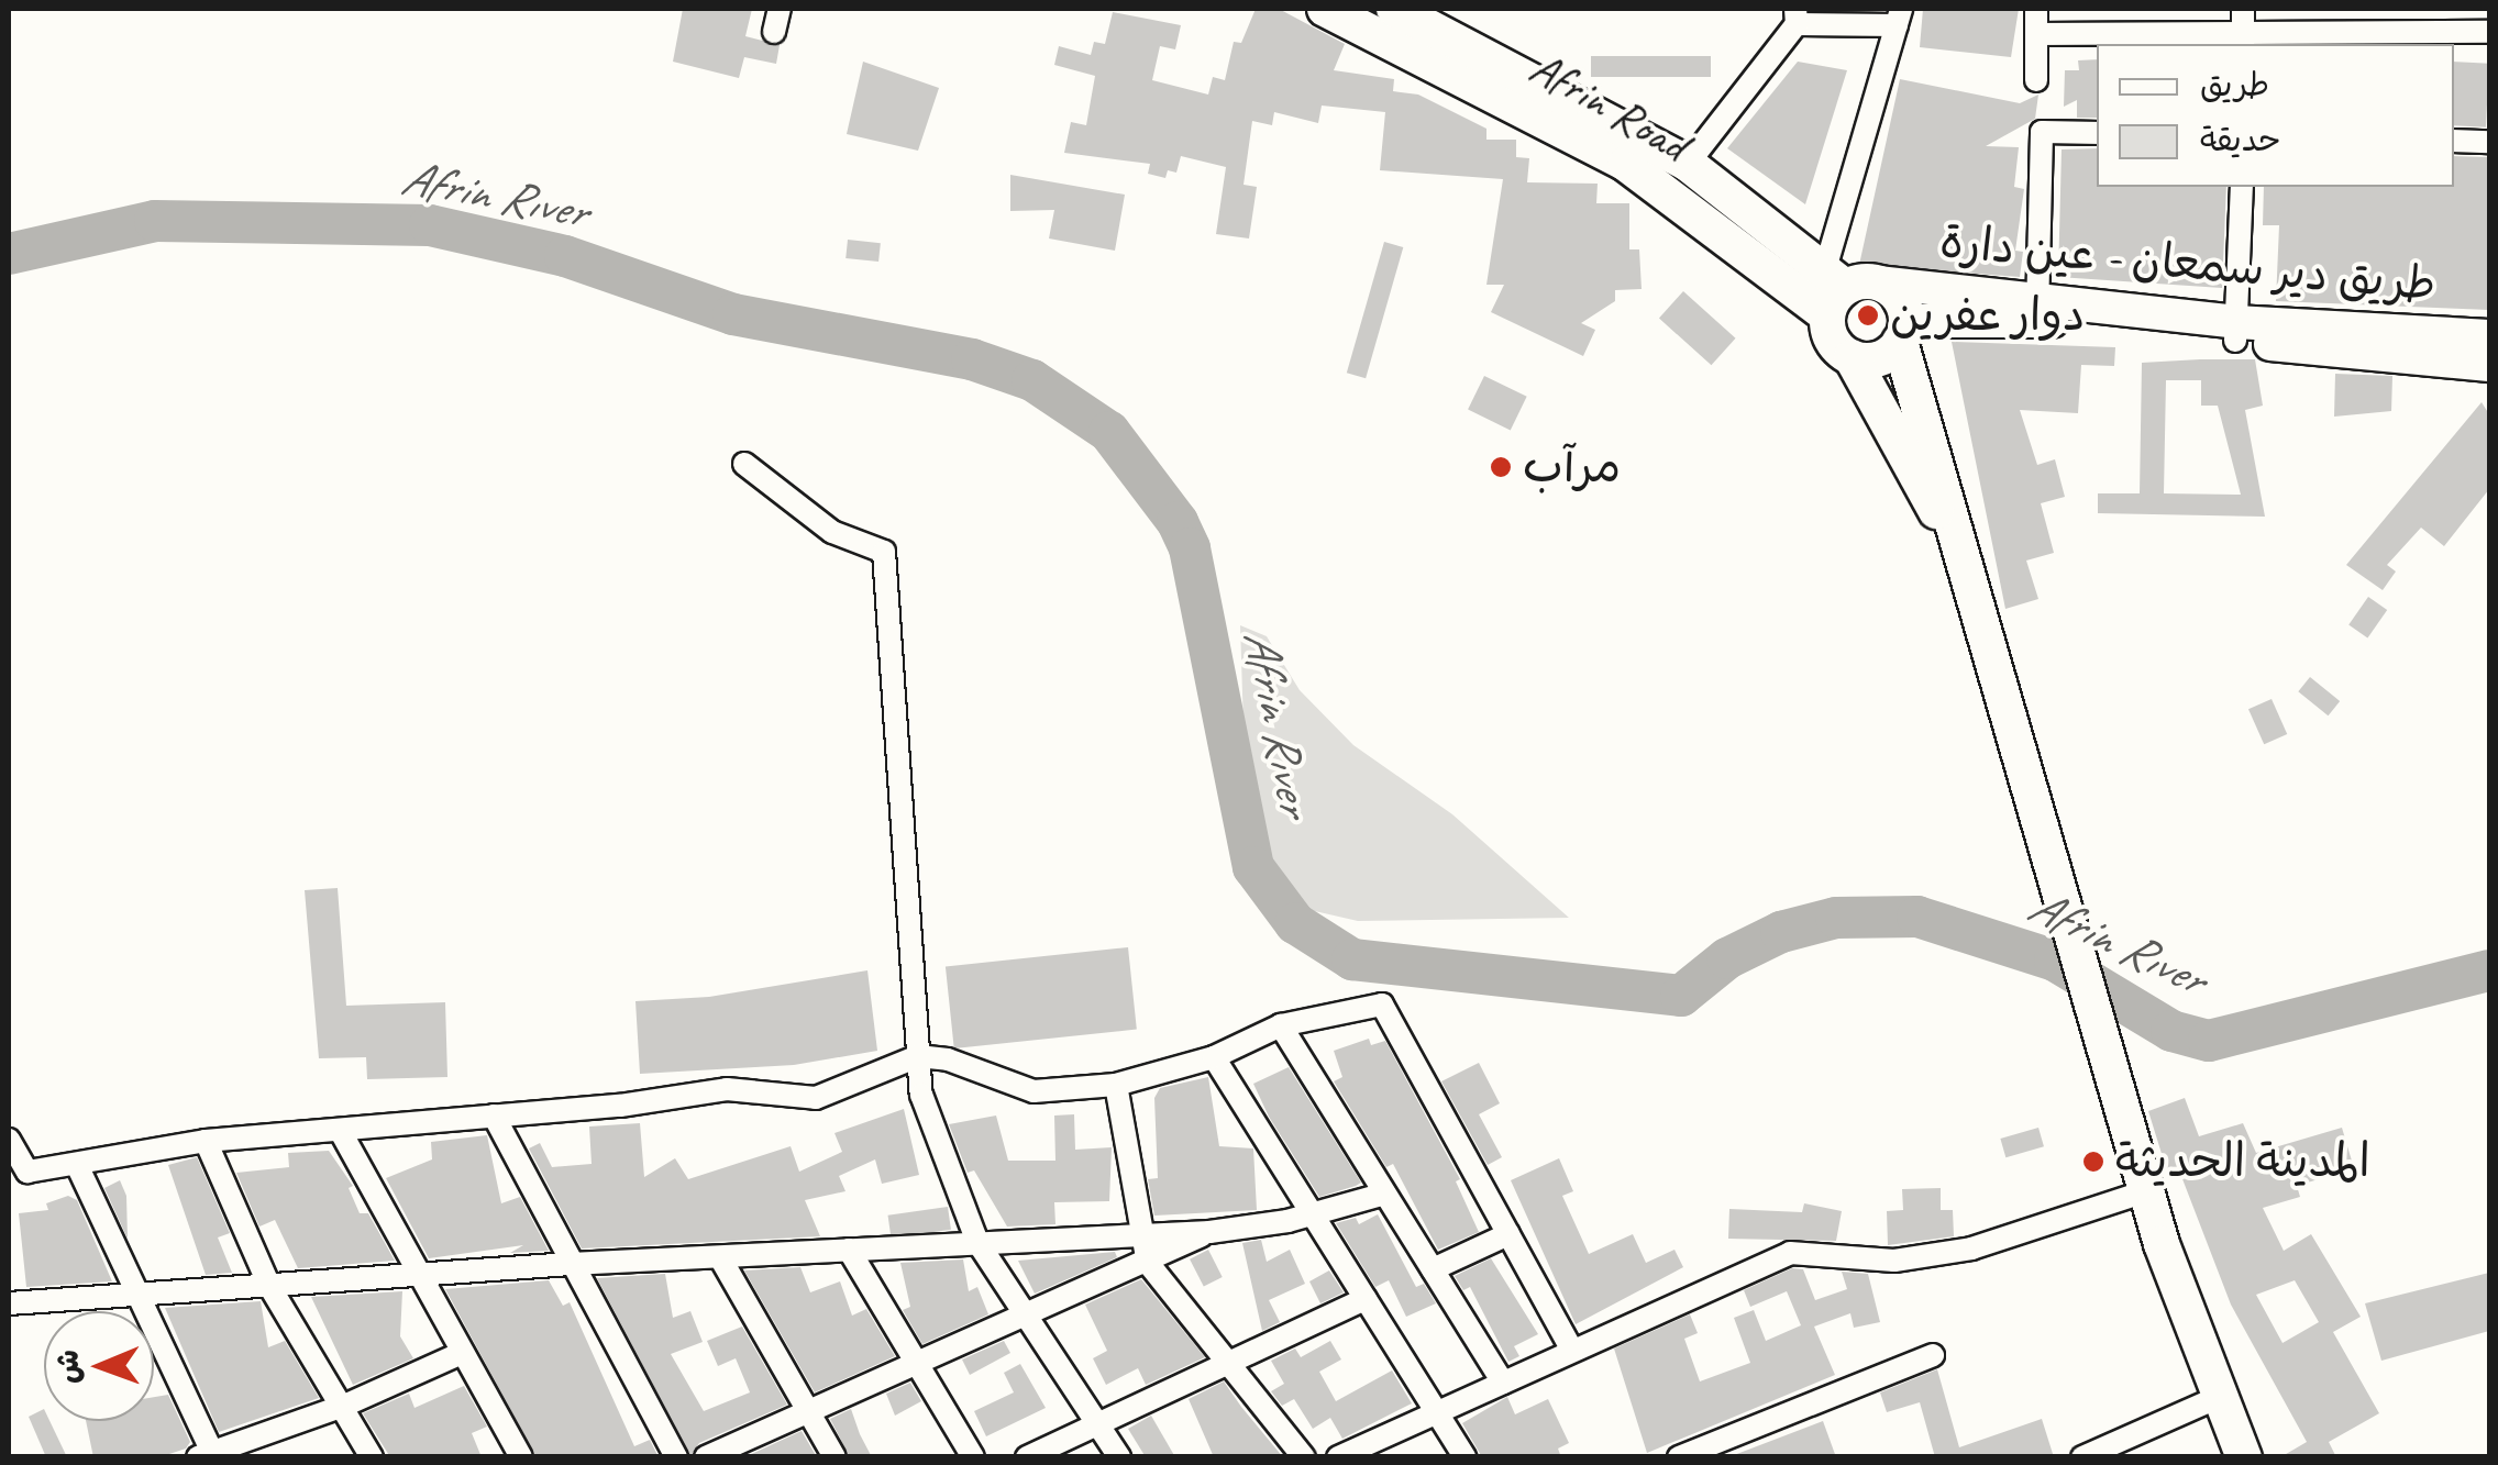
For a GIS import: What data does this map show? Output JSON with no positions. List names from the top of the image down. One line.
{"streets":{"main road":["Afrin Road","طريق دير سمعان - عين دارة"]},"crossings":[["Afrin Road","طريق دير سمعان - عين دارة"]],"water":["Afrin Rıver"],"places":["دوار عفرين","مرآب","المدينة الحديثة"],"legend":["طريق","حديقة"],"north":"left"}
